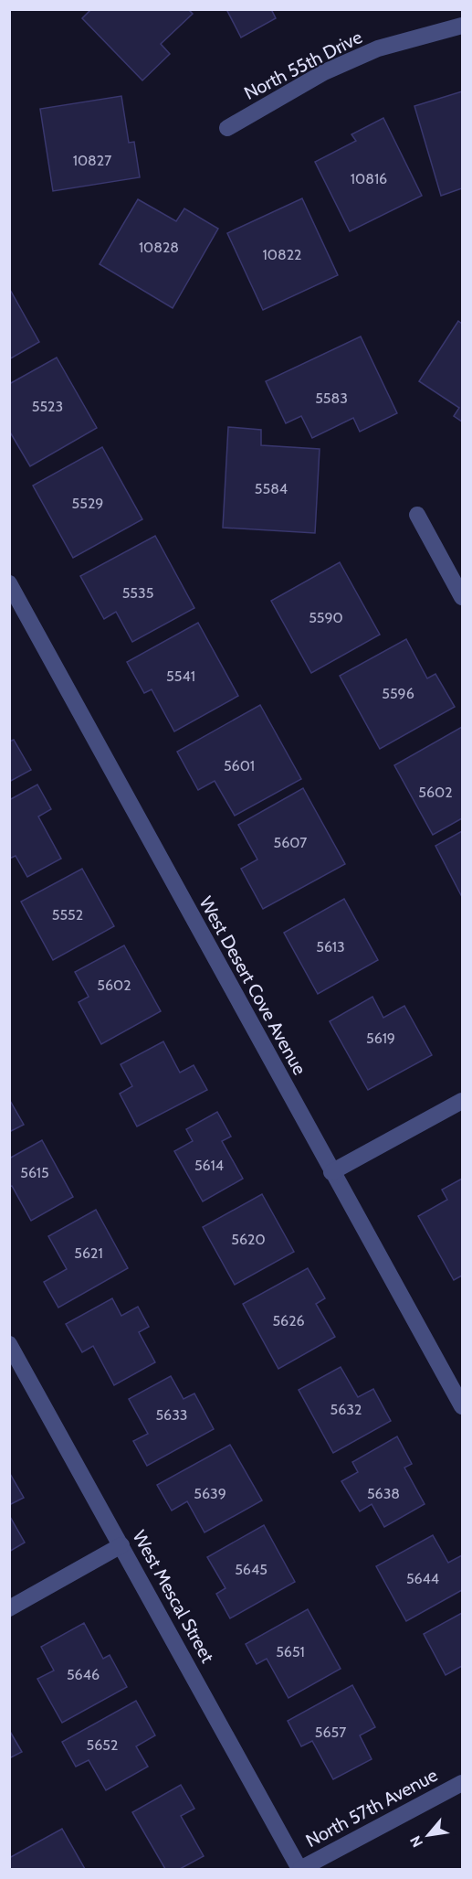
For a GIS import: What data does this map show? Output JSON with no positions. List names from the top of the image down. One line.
{"streets":{"street":["North 55th Drive","West Desert Cove Avenue","West Mescal Street","North 57th Avenue"]},"crossings":[["West Mescal Street","North 57th Avenue"]],"house_numbers":["10827","10816","10828","10822","5583","5523","5584","5529","5535","5590","5541","5596","5601","5602","5607","5552","5613","5602","5619","5614","5615","5620","5621","5626","5632","5633","5639","5638","5645","5644","5651","5646","5657","5652"],"north":"bottom left"}
